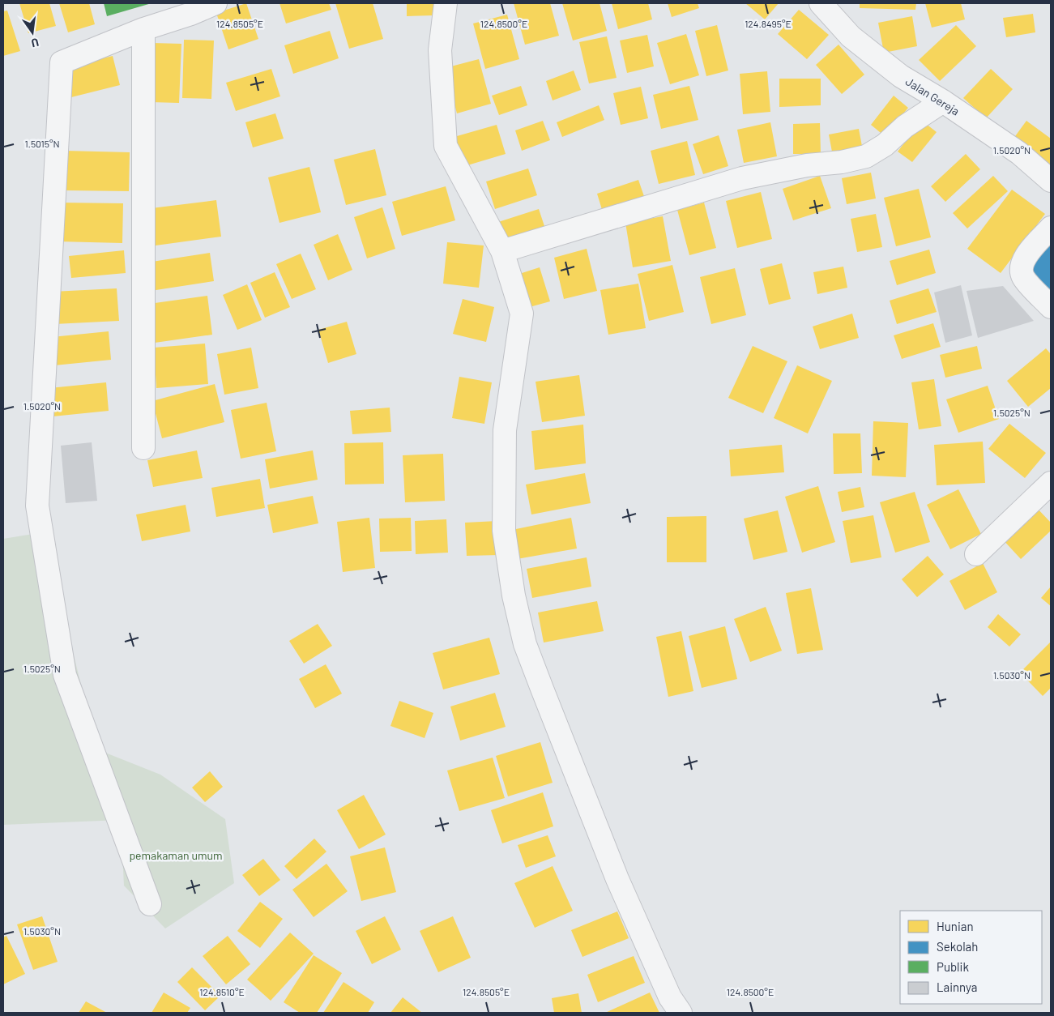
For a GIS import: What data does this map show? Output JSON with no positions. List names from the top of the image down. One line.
{"streets":{"street":["Jalan Gereja"]},"parks":["pemakaman umum"],"legend":["Hunian","Sekolah","Publik","Lainnya"],"north":"bottom","coordinates":["124.8505°E","124.8500°E","124.8495°E","1.5015°N","1.5020°N","1.5025°N","1.5030°N","124.8510°E"]}
